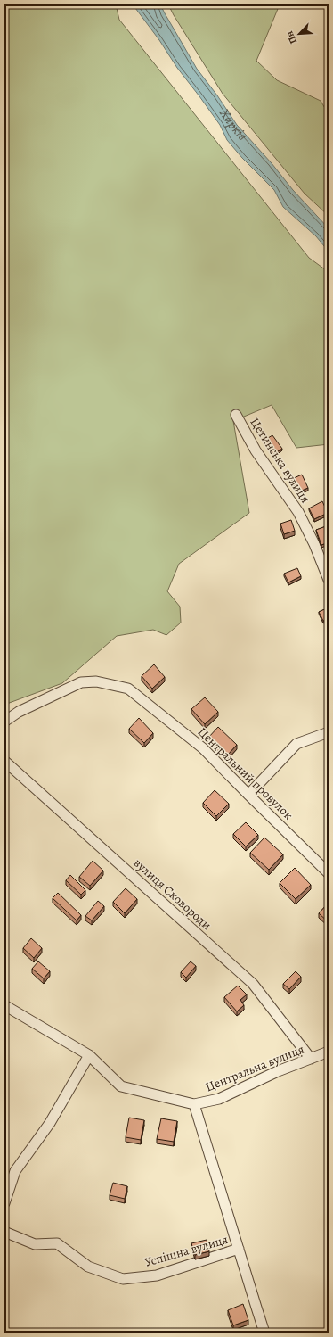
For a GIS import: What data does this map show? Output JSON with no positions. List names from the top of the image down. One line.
{"streets":{"street":["Цетинська вулиця","Центральний провулок","вулиця Сковороди","Центральна вулиця","Успішна вулиця"]},"crossings":[["вулиця Сковороди","Центральна вулиця"],["Центральна вулиця","Успішна вулиця"]],"water":["Харків"],"north":"bottom left"}
